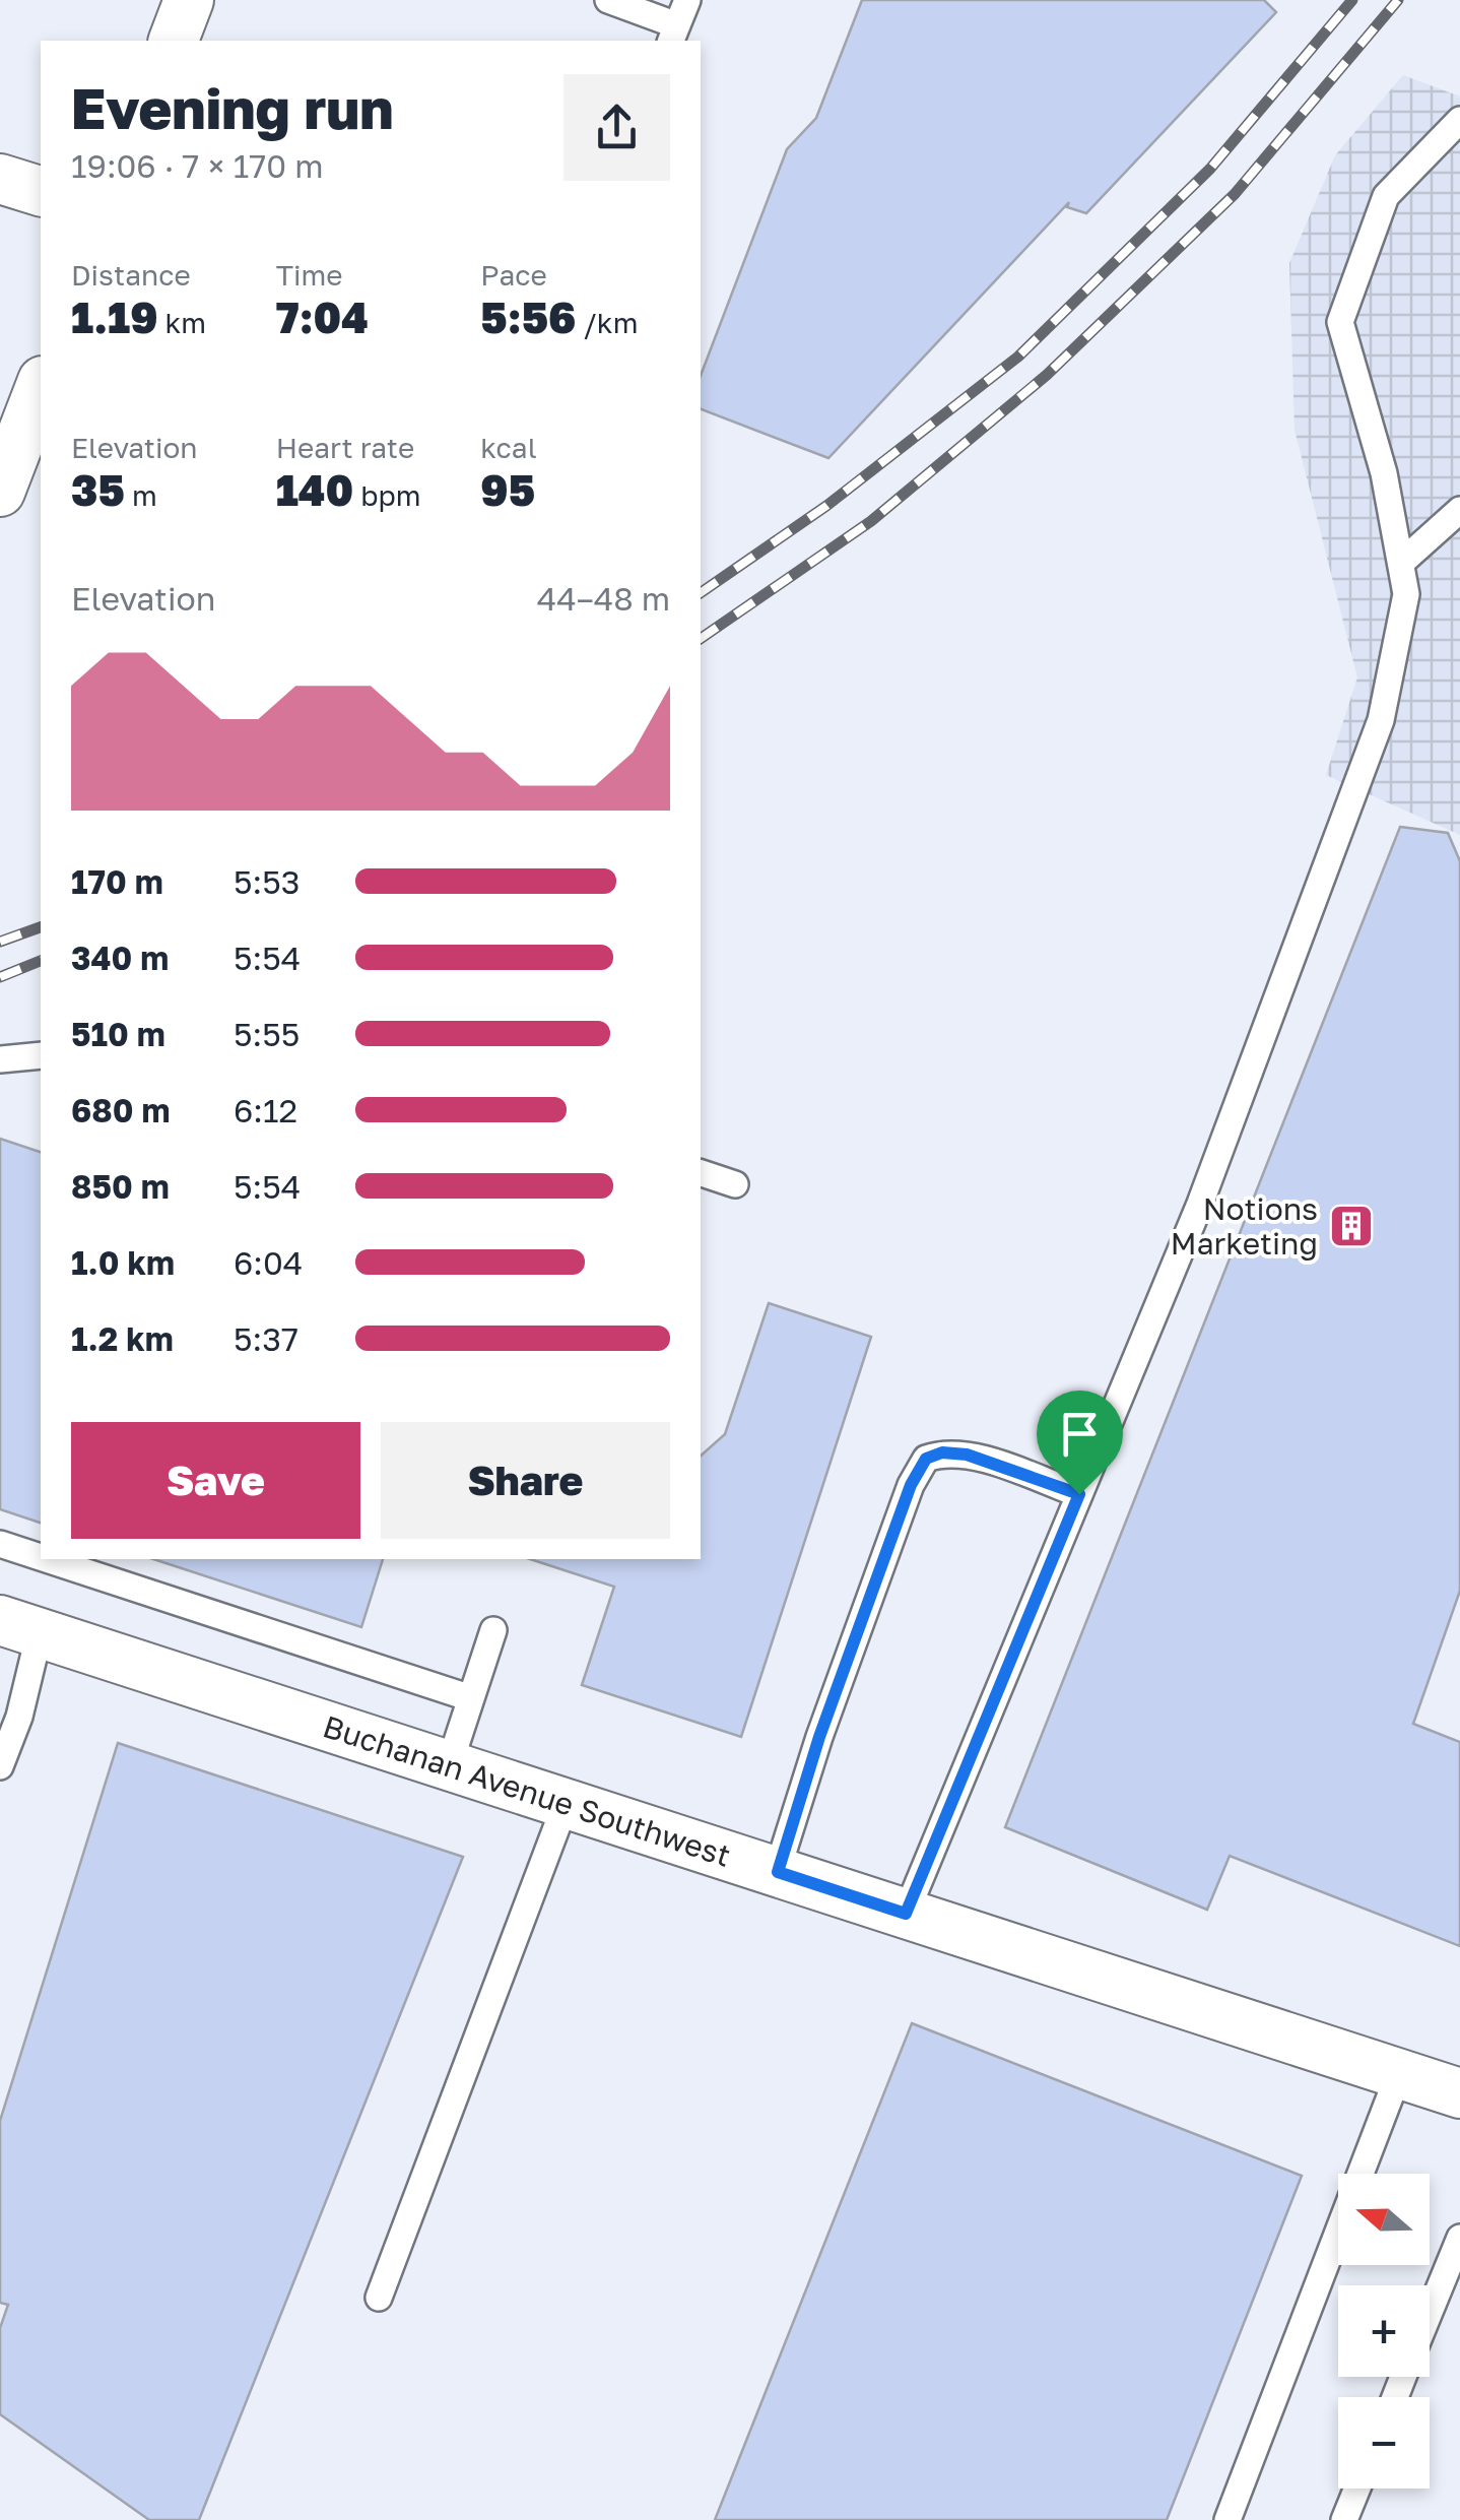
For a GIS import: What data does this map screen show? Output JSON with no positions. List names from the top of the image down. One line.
{"streets":{"street":["Buchanan Avenue Southwest"]},"places":{"building":["Notions Marketing"]},"north":"left","page":{"heading":["Evening run","19:06 · 7 × 170 m"],"stats":[["Distance","1.19 km"],["Time","7:04"],["Pace","5:56 /km"],["Elevation","35 m"],["Heart rate","140 bpm"],["kcal","95"]],"chart":["Elevation","44–48 m"],"list":[{"name":"170 m","note":"5:53"},{"name":"340 m","note":"5:54"},{"name":"510 m","note":"5:55"},{"name":"680 m","note":"6:12"},{"name":"850 m","note":"5:54"},{"name":"1.0 km","note":"6:04"},{"name":"1.2 km","note":"5:37"}],"buttons":["Save","Share"],"map_buttons":["+","−"]}}
